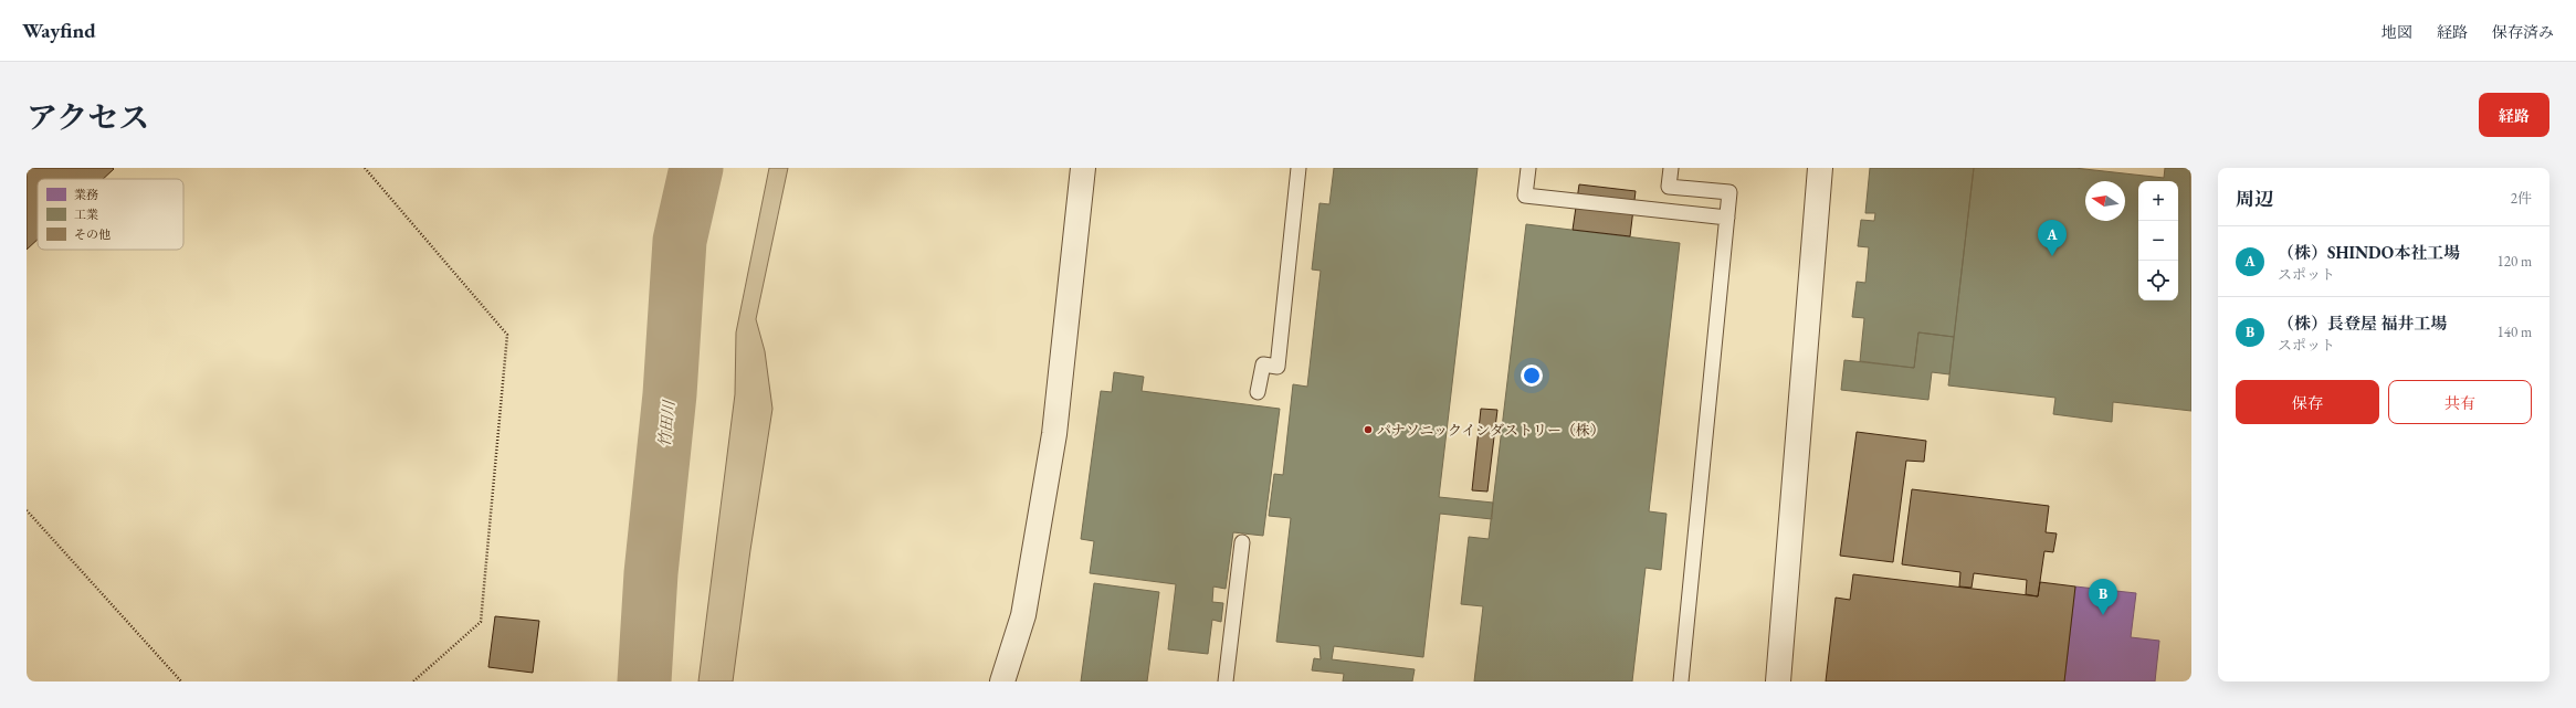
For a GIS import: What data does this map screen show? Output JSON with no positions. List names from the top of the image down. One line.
{"water":["竹田川"],"places":["パナソニックインダストリー（株）"],"legend":["業務","工業","その他"],"north":"left","page":{"header":"Wayfind","nav":["地図","経路","保存済み"],"title":"アクセス","buttons":["経路",["保存","共有"]],"heading":["周辺","2件"],"map_buttons":["+","−"],"pins":["A","B"],"list":[{"mark":"A","name":"（株）SHINDO本社工場","note":"スポット","value":"120 m"},{"mark":"B","name":"（株）長登屋 福井工場","note":"スポット","value":"140 m"}]}}
